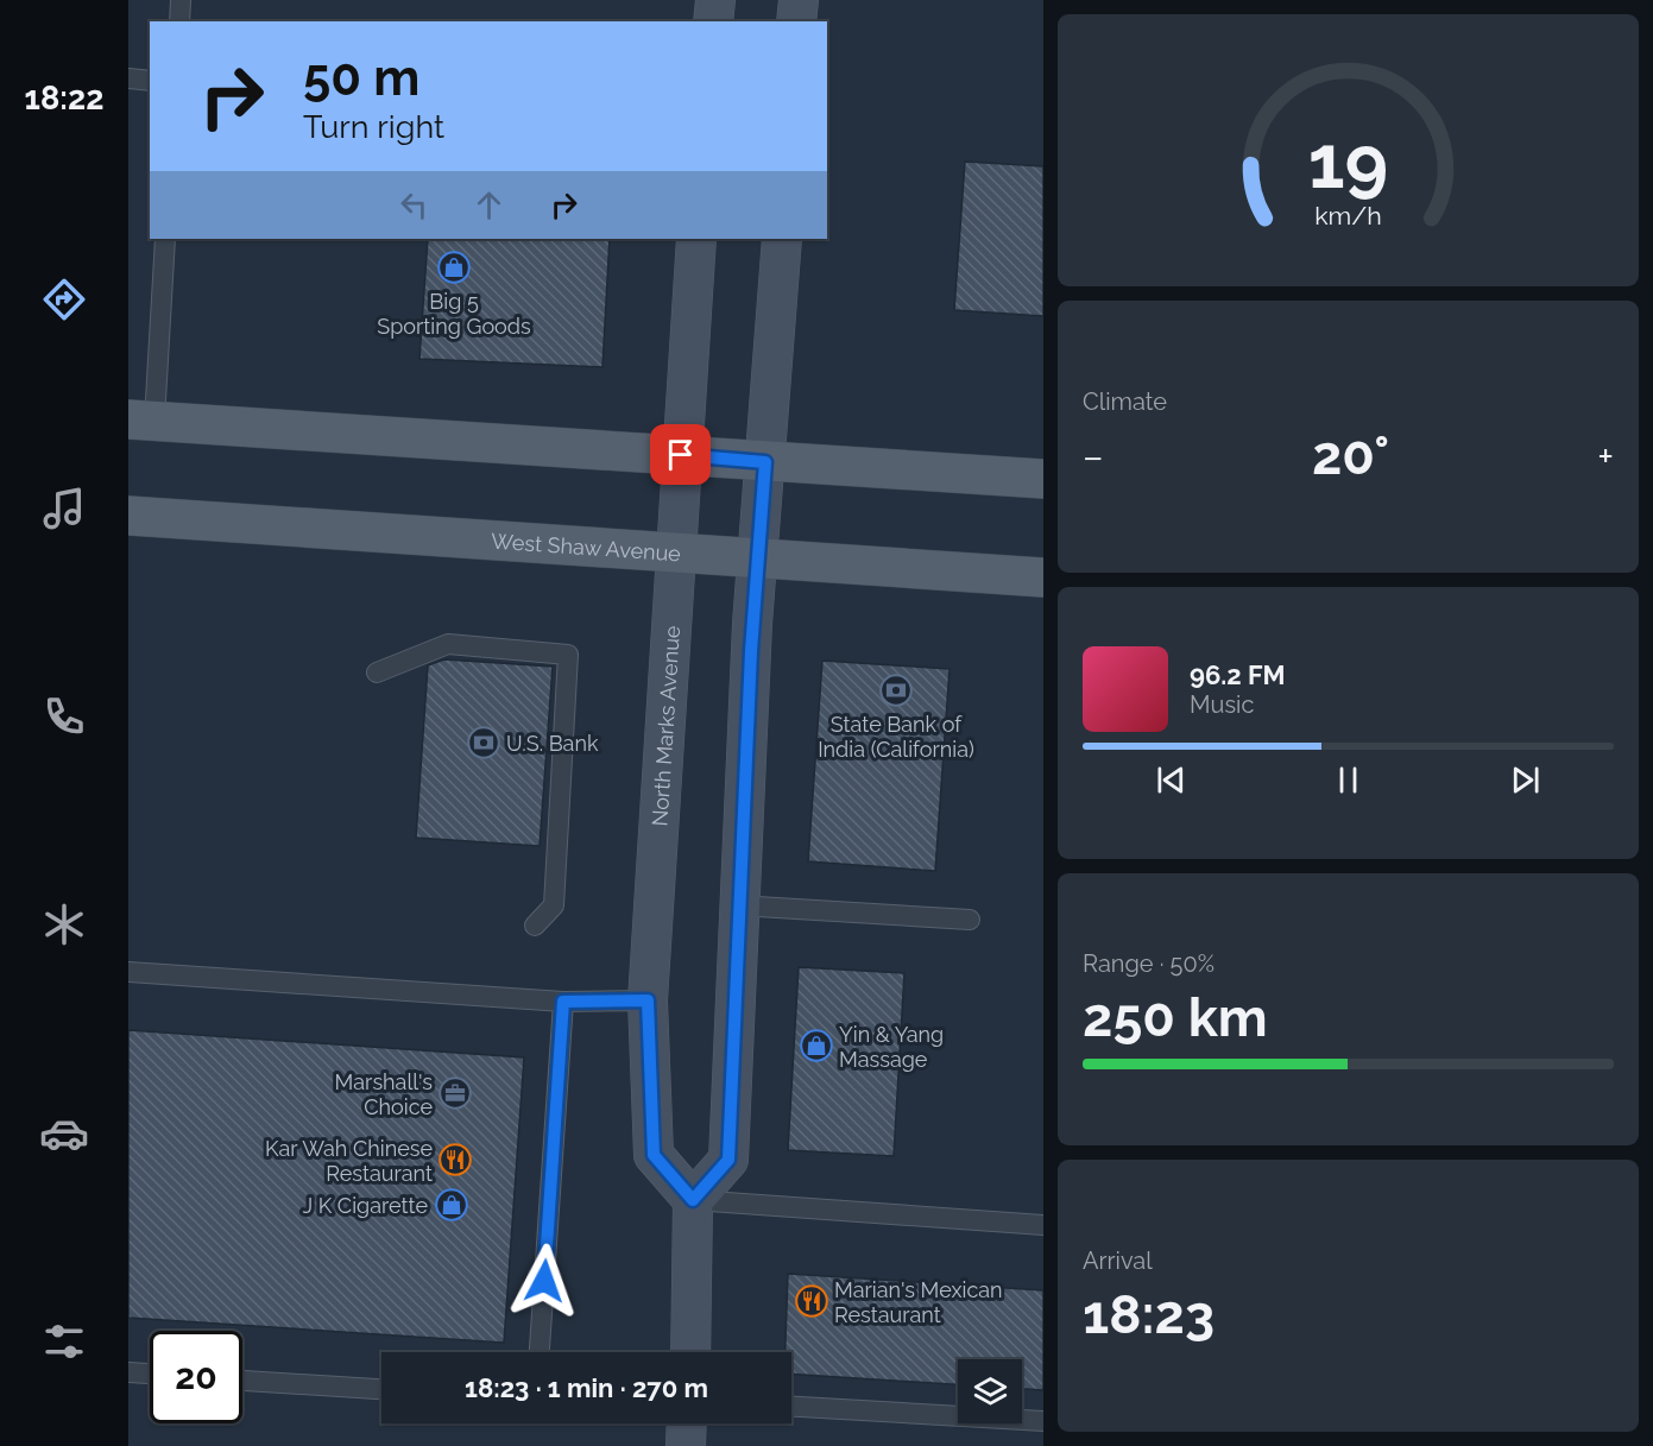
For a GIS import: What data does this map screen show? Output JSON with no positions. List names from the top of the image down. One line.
{"streets":{"main road":["West Shaw Avenue","North Marks Avenue"]},"crossings":[["West Shaw Avenue","North Marks Avenue"]],"places":{"shop":["Big 5 Sporting Goods","Yin & Yang Massage","J K Cigarette"],"bank":["State Bank of India (California)","U.S. Bank"],"office":["Marshall's Choice"],"restaurant":["Kar Wah Chinese Restaurant","Marian's Mexican Restaurant"]},"page":{"tabs":"18:22","turn":["50 m","Turn right"],"tile":["Climate",["Range · 50%","250 km"],["Arrival","18:23"]],"heat":["−","20°","+"],"song":["96.2 FM","Music"],"limit":"20","trip":"18:23 · 1 min · 270 m","gauge":["19","km/h"]}}
